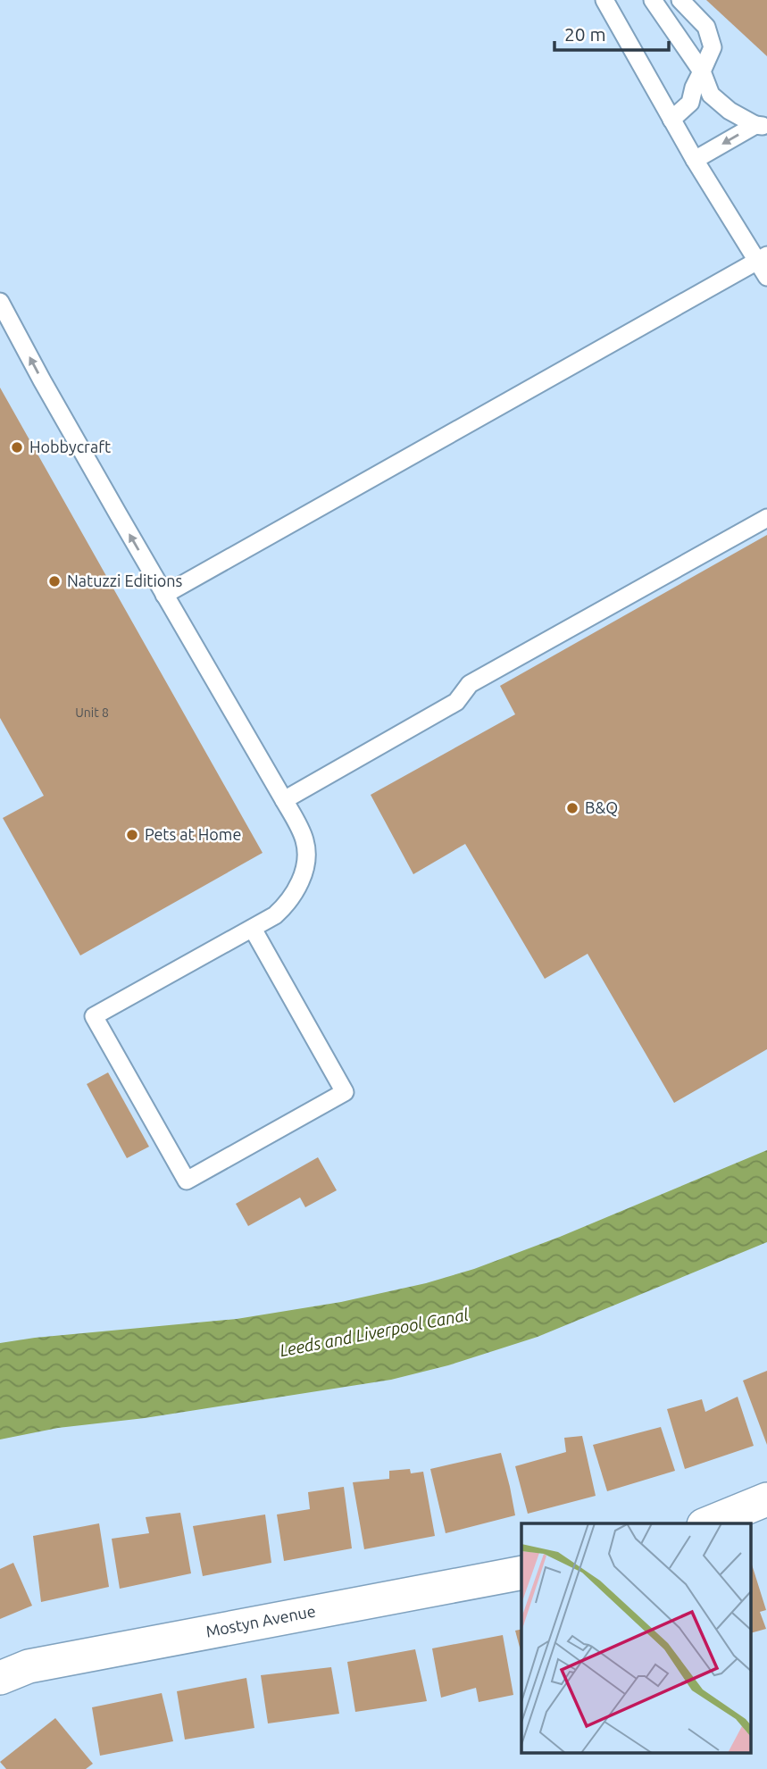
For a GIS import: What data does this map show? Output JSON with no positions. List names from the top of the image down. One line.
{"streets":{"street":["Mostyn Avenue"]},"water":["Leeds and Liverpool Canal"],"places":["Hobbycraft","Natuzzi Editions","B&Q","Pets at Home"],"house_numbers":["Unit 8"],"scale_bar":"20 m"}
